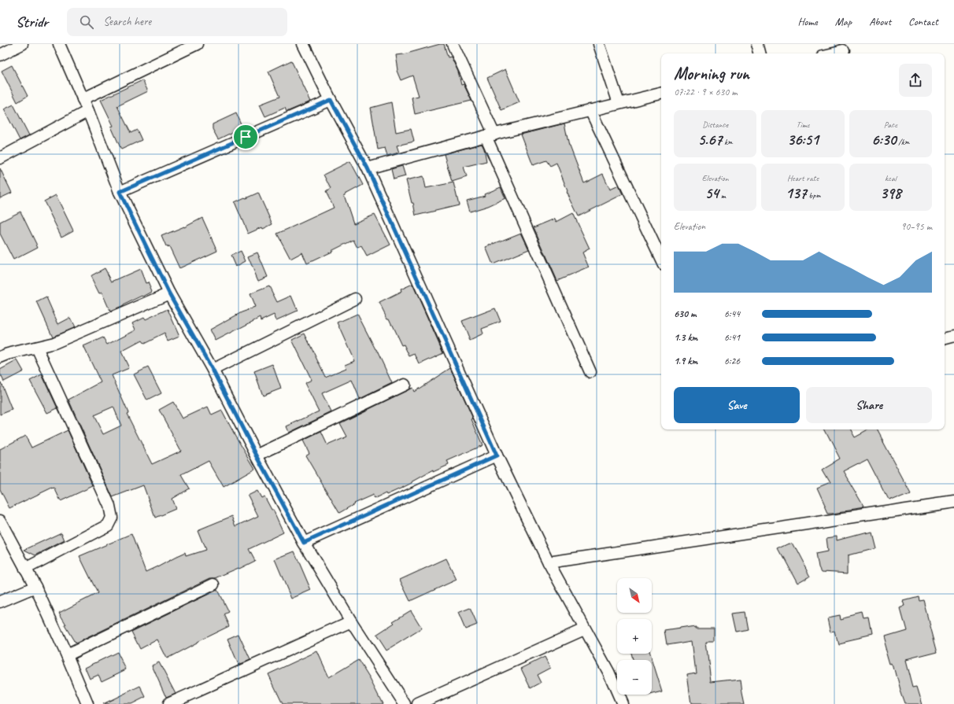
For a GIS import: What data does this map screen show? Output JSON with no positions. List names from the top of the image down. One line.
{"north":"bottom right","page":{"header":"Stridr","search":"Search here","nav":["Home","Map","About","Contact"],"heading":["Morning run","07:22 · 9 × 630 m"],"stats":[["Distance","5.67 km"],["Time","36:51"],["Pace","6:30 /km"],["Elevation","54 m"],["Heart rate","137 bpm"],["kcal","398"]],"chart":["Elevation","90–95 m"],"list":[{"name":"630 m","note":"6:44"},{"name":"1.3 km","note":"6:41"},{"name":"1.9 km","note":"6:26"}],"buttons":["Save","Share"],"map_buttons":["+","−"]}}
